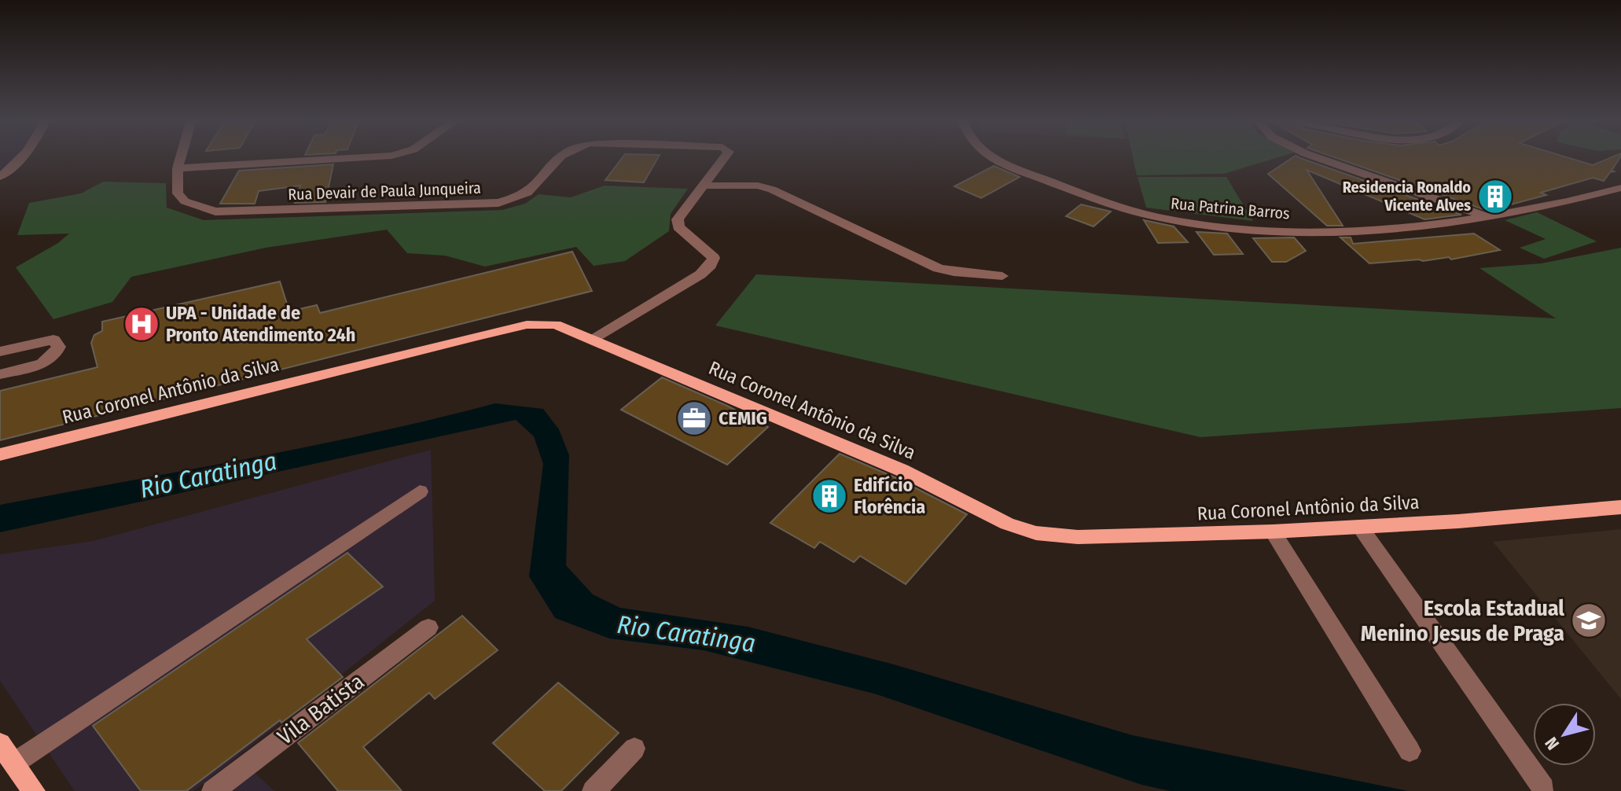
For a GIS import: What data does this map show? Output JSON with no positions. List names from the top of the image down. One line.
{"streets":{"main road":["Rua Coronel Antônio da Silva"],"street":["Rua Devair de Paula Junqueira","Rua Patrina Barros","Vila Batista"]},"crossings":[["Rua Devair de Paula Junqueira","Rua Coronel Antônio da Silva"]],"water":["Rio Caratinga"],"places":{"building":["Residencia Ronaldo Vicente Alves","Edifício Florência"],"hospital":["UPA - Unidade de Pronto Atendimento 24h"],"office":["CEMIG"],"school or university":["Escola Estadual Menino Jesus de Praga"]},"north":"bottom left"}
